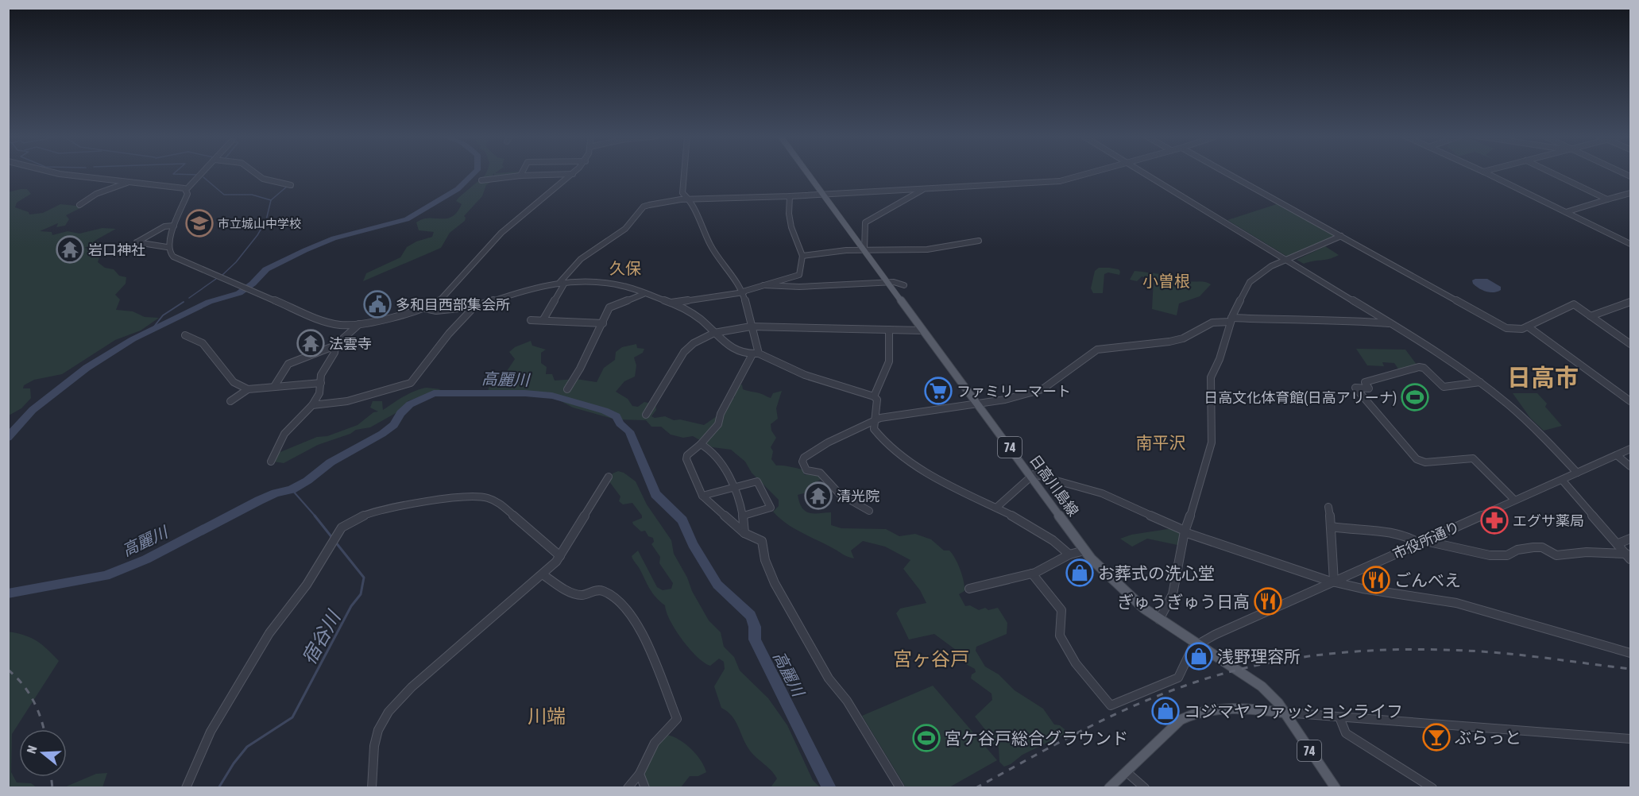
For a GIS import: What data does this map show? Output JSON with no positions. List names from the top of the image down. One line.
{"streets":{"main road":["74","日高川島線"],"street":["市役所通り"]},"crossings":[["日高川島線","市役所通り"]],"districts":["久保","小曽根","日高市","南平沢","宮ヶ谷戸","川端"],"water":["高麗川","宿谷川"],"places":{"school or university":["市立城山中学校"],"temple":["岩口神社","法雲寺","清光院"],"public building":["多和目西部集会所"],"supermarket":["ファミリーマート"],"sports":["日高文化体育館(日高アリーナ)","宮ケ谷戸総合グラウンド"],"pharmacy":["エグサ薬局"],"shop":["お葬式の洗心堂","浅野理容所","コジマヤ ファッションライフ"],"restaurant":["ごんべえ","ぎゅうぎゅう日高"],"bar":["ぶらっと"]},"north":"left"}
